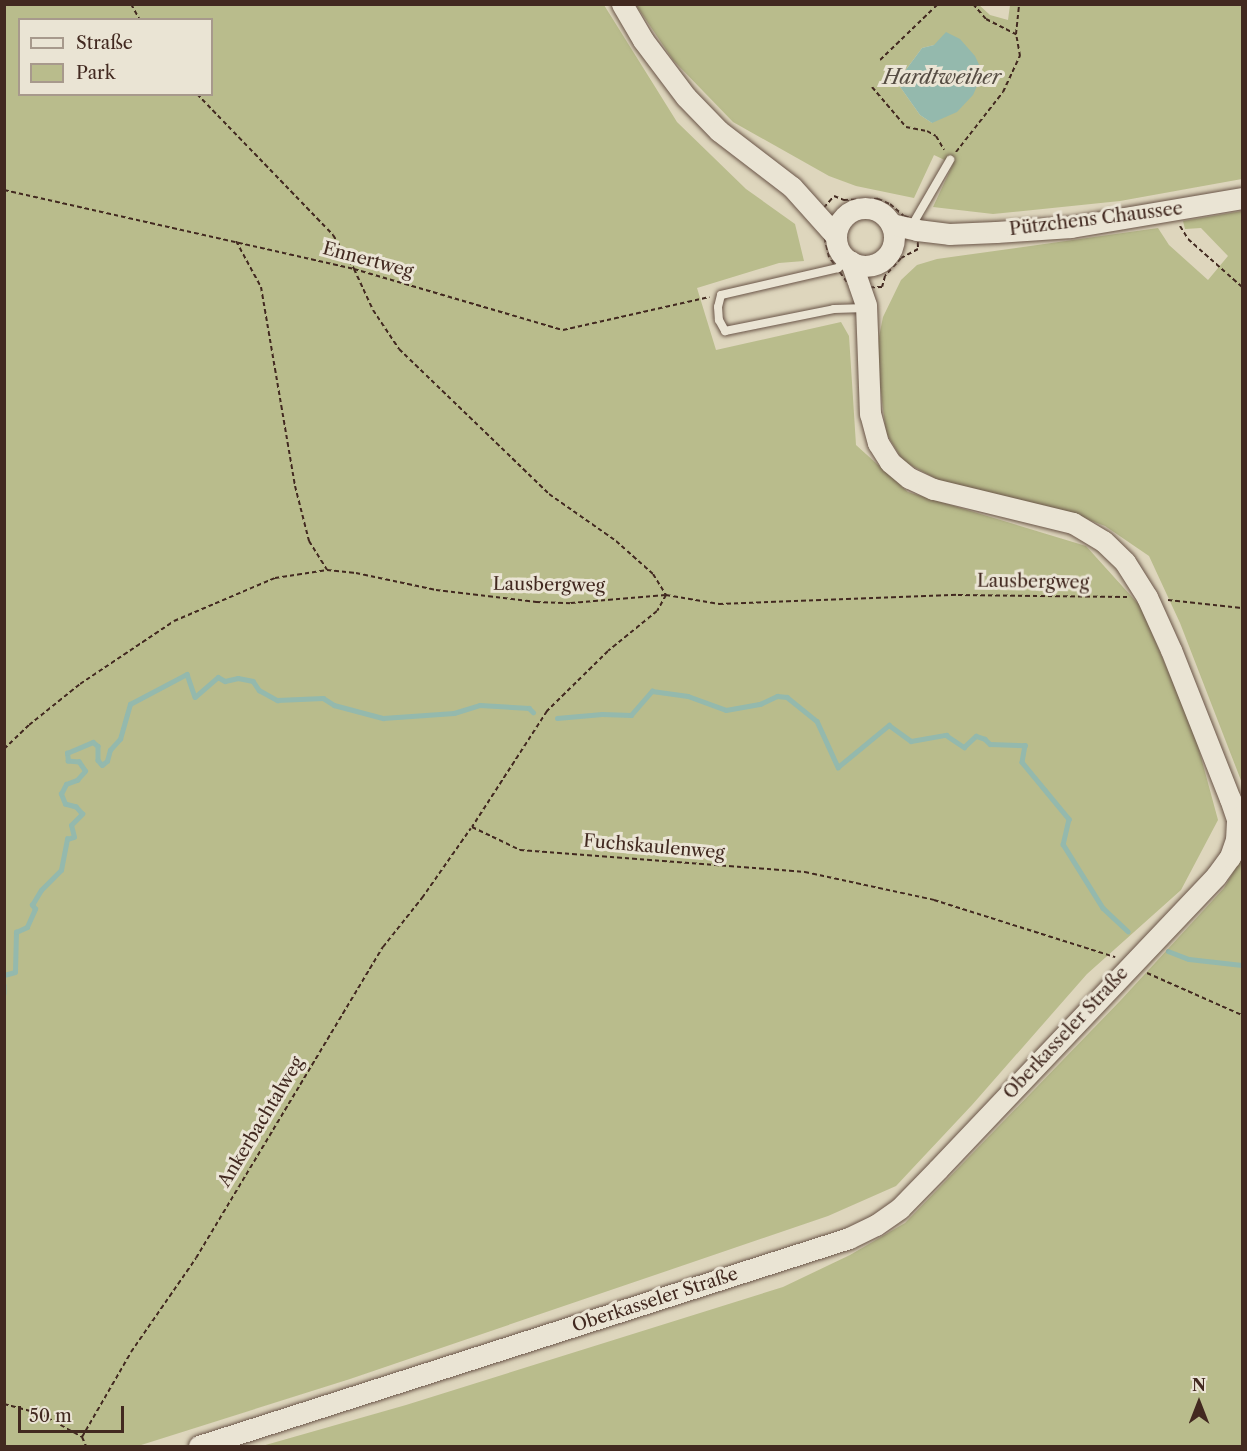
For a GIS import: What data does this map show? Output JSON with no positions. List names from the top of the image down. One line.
{"streets":{"street":["Pützchens Chaussee","Oberkasseler Straße"],"path":["Ennertweg","Lausbergweg","Fuchskaulenweg","Ankerbachtalweg"]},"crossings":[["Pützchens Chaussee","Oberkasseler Straße"],["Lausbergweg","Oberkasseler Straße"],["Fuchskaulenweg","Oberkasseler Straße"],["Fuchskaulenweg","Ankerbachtalweg"]],"water":["Hardtweiher"],"legend":["Straße","Park"],"scale_bar":"50 m","north":"top"}
